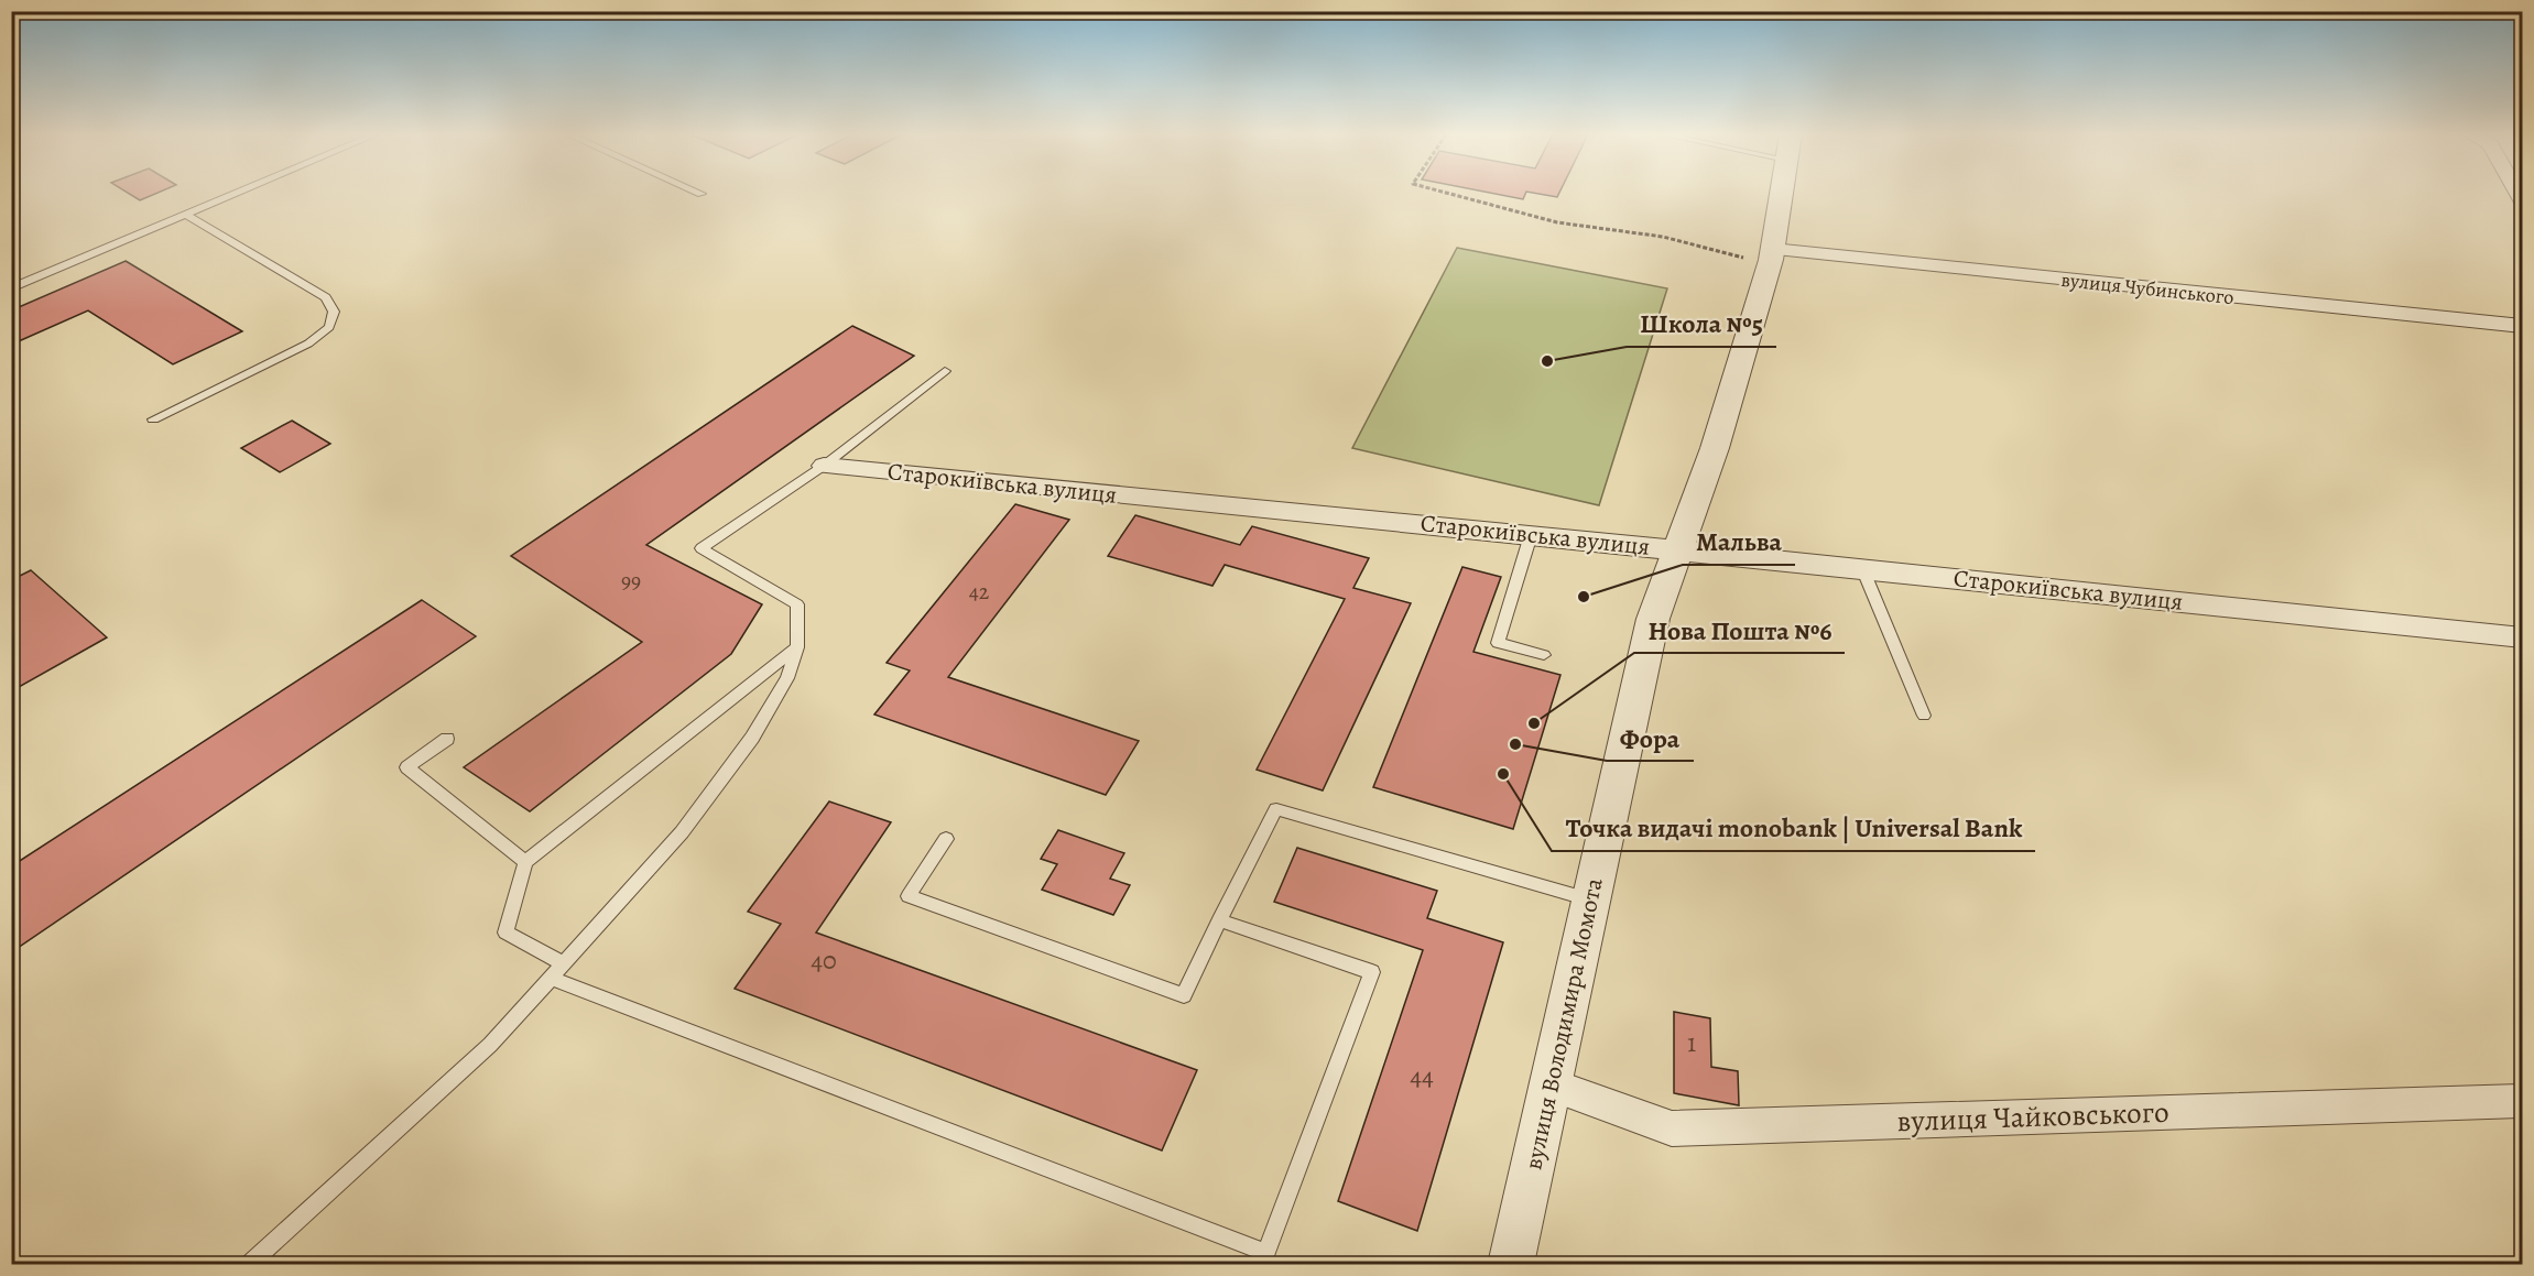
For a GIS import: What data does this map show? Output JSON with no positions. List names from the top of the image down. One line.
{"streets":{"street":["вулиця Чубинського","Старокиївська вулиця","вулиця Володимира Момота","вулиця Чайковського"]},"crossings":[["вулиця Чубинського","вулиця Володимира Момота"],["Старокиївська вулиця","вулиця Володимира Момота"],["вулиця Володимира Момота","вулиця Чайковського"]],"places":["Школа №5","Мальва","Нова Пошта №6","Фора","Точка видачі monobank | Universal Bank"],"house_numbers":["99","42","40","1","44"]}
